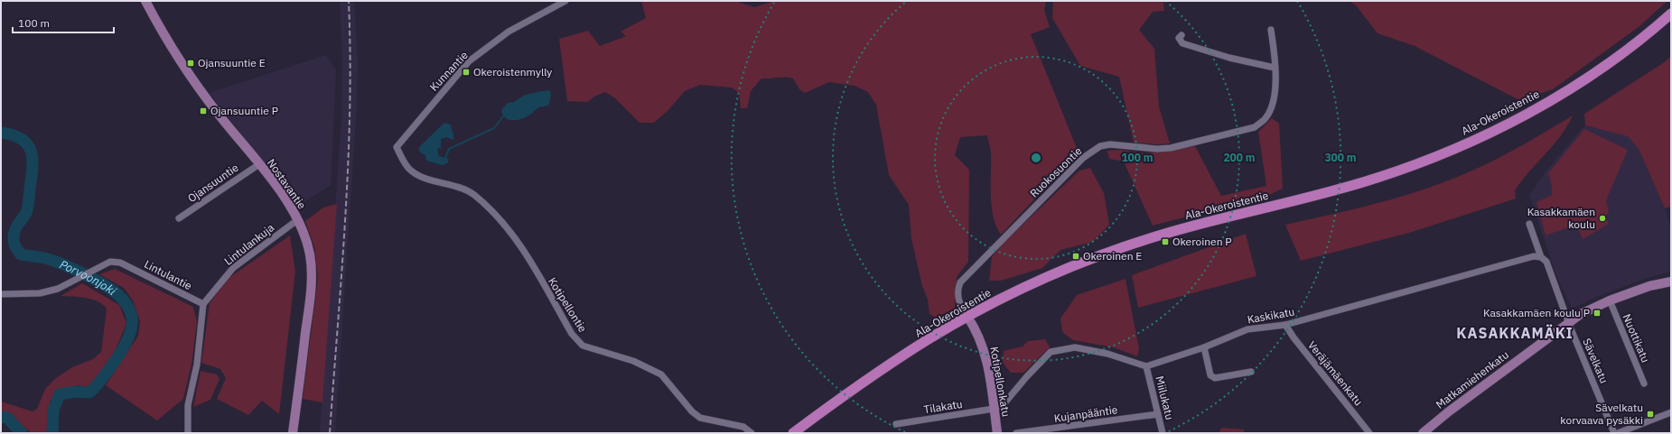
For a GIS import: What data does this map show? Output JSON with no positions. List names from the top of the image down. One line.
{"streets":{"main road":["Ala-Okeroistentie"],"street":["Kunnantie","Ruokosuontie","Ojansuuntie","Nostavantie","Lintulankuja","Lintulantie","Kotipellontie","Kaskikatu","Nuottikatu","Sävelkatu","Veräjämäenkatu","Matkamiehenkatu","Kotipellonkatu","Miilukatu","Tilakatu","Kujanpääntie"]},"crossings":[["Kunnantie","Kotipellontie"],["Ala-Okeroistentie","Ruokosuontie"],["Ala-Okeroistentie","Kotipellonkatu"],["Ruokosuontie","Kotipellonkatu"],["Ojansuuntie","Nostavantie"],["Nostavantie","Lintulankuja"],["Lintulankuja","Lintulantie"],["Kaskikatu","Sävelkatu"],["Kaskikatu","Veräjämäenkatu"],["Kaskikatu","Miilukatu"],["Nuottikatu","Matkamiehenkatu"],["Sävelkatu","Matkamiehenkatu"],["Kotipellonkatu","Tilakatu"],["Miilukatu","Kujanpääntie"]],"districts":["KASAKKAMÄKI"],"water":["Porvoonjoki"],"places":{"transit":["Ojansuuntie E","Okeroistenmylly","Ojansuuntie P","Okeroinen P","Okeroinen E","Kasakkamäen koulu P","Sävelkatu korvaava pysäkki"],"other":["Kasakkamäen koulu"]},"scale_bar":"100 m","rings":["100 m","200 m","300 m"]}
